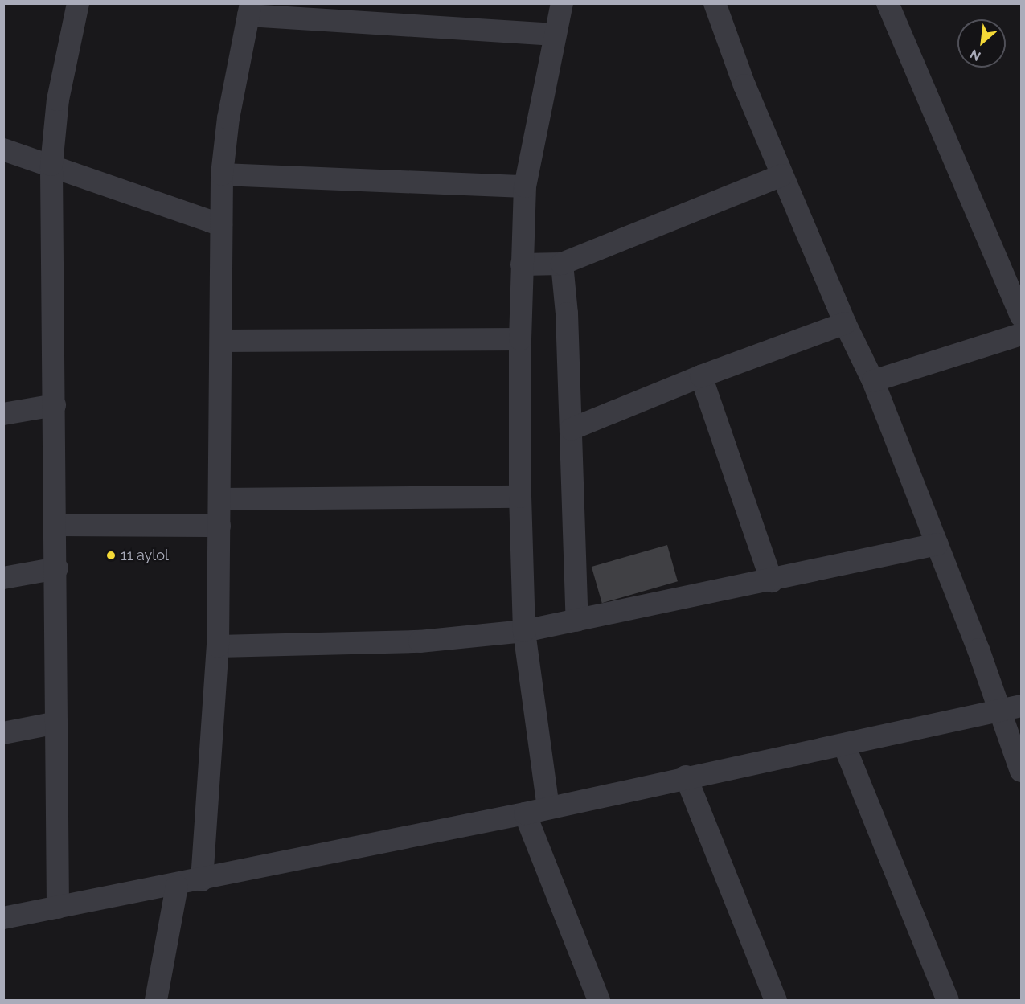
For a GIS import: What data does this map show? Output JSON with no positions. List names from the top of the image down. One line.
{"places":["11 aylol"],"north":"bottom left"}
